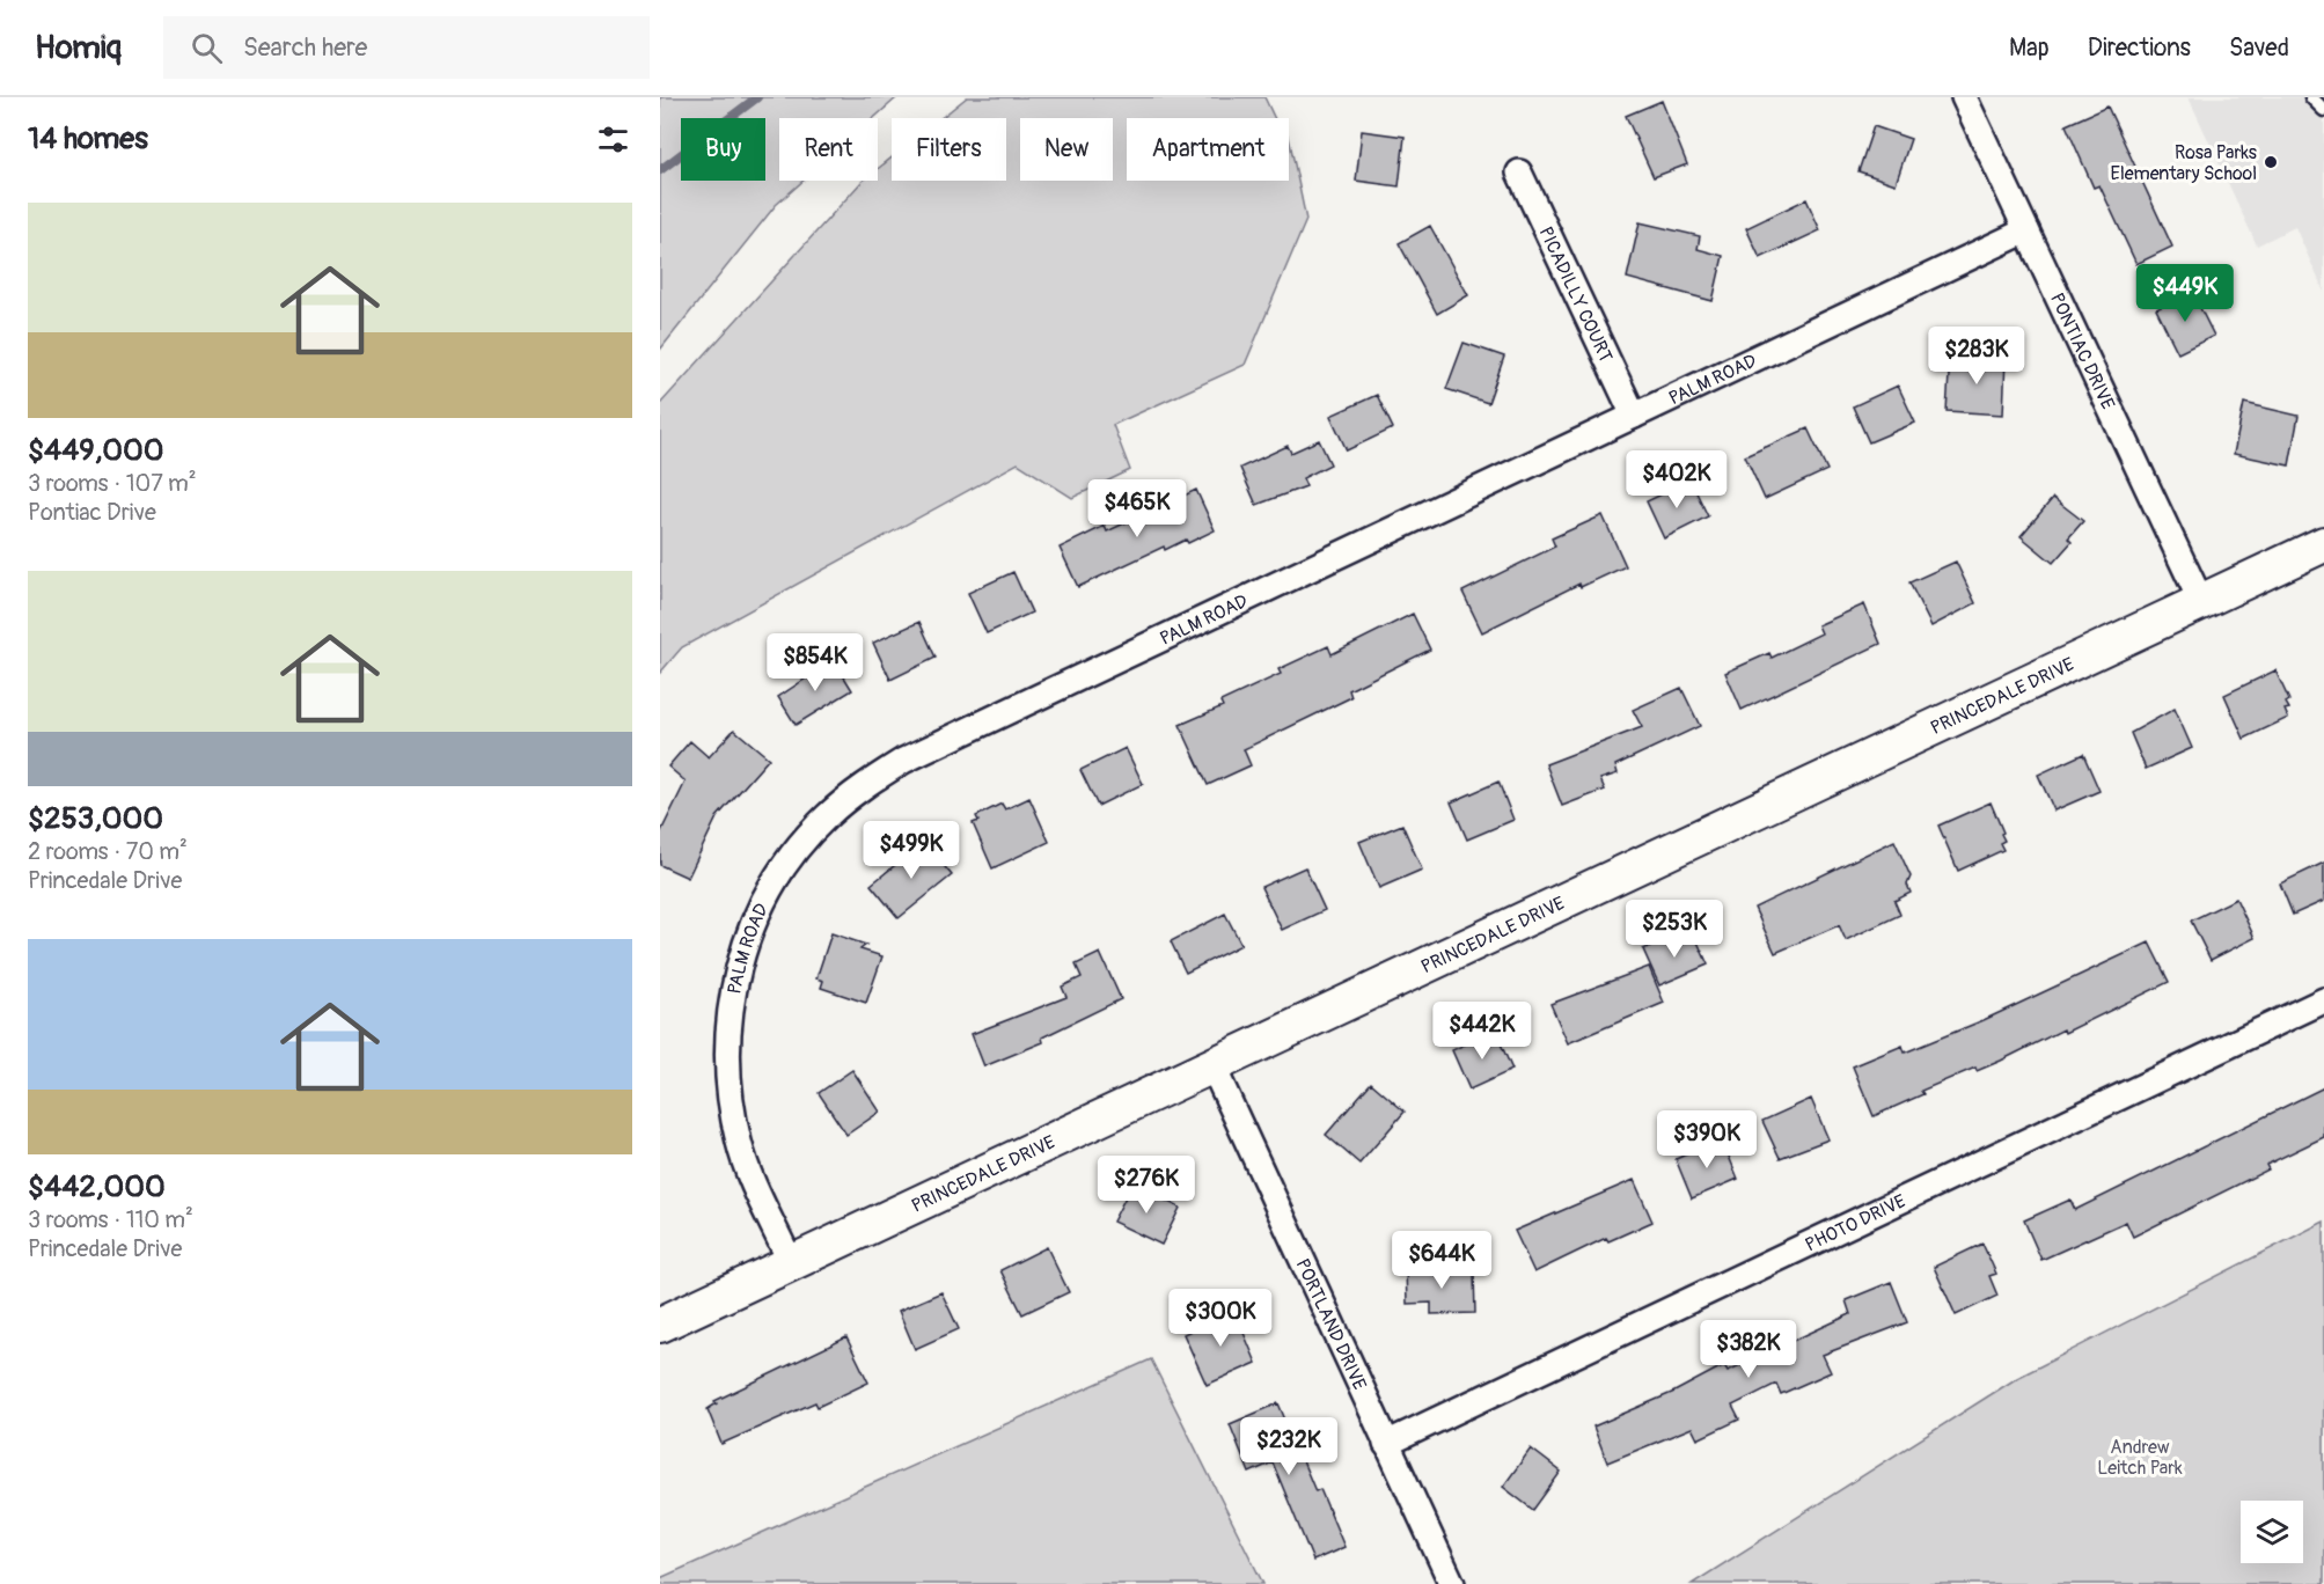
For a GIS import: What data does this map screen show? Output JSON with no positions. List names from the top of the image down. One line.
{"streets":{"street":["PICADILLY COURT","PONTIAC DRIVE","PALM ROAD","PRINCEDALE DRIVE","PHOTO DRIVE","PORTLAND DRIVE"]},"crossings":[["PICADILLY COURT","PALM ROAD"],["PONTIAC DRIVE","PALM ROAD"],["PONTIAC DRIVE","PRINCEDALE DRIVE"],["PALM ROAD","PRINCEDALE DRIVE"],["PRINCEDALE DRIVE","PORTLAND DRIVE"],["PHOTO DRIVE","PORTLAND DRIVE"]],"parks":["Andrew Leitch Park"],"places":["Rosa Parks Elementary School"],"page":{"header":"Homiq","search":"Search here","nav":["Map","Directions","Saved"],"heading":"14 homes","chip":["Buy","Rent","Filters","New","Apartment"],"list":[{"name":"$449,000","note":"3 rooms · 107 m² · Pontiac Drive"},{"name":"$253,000","note":"2 rooms · 70 m² · Princedale Drive"},{"name":"$442,000","note":"3 rooms · 110 m² · Princedale Drive"}],"price":["$449K","$283K","$402K","$465K","$854K","$499K","$253K","$442K","$390K","$276K","$644K","$300K","$382K","$232K"]}}
